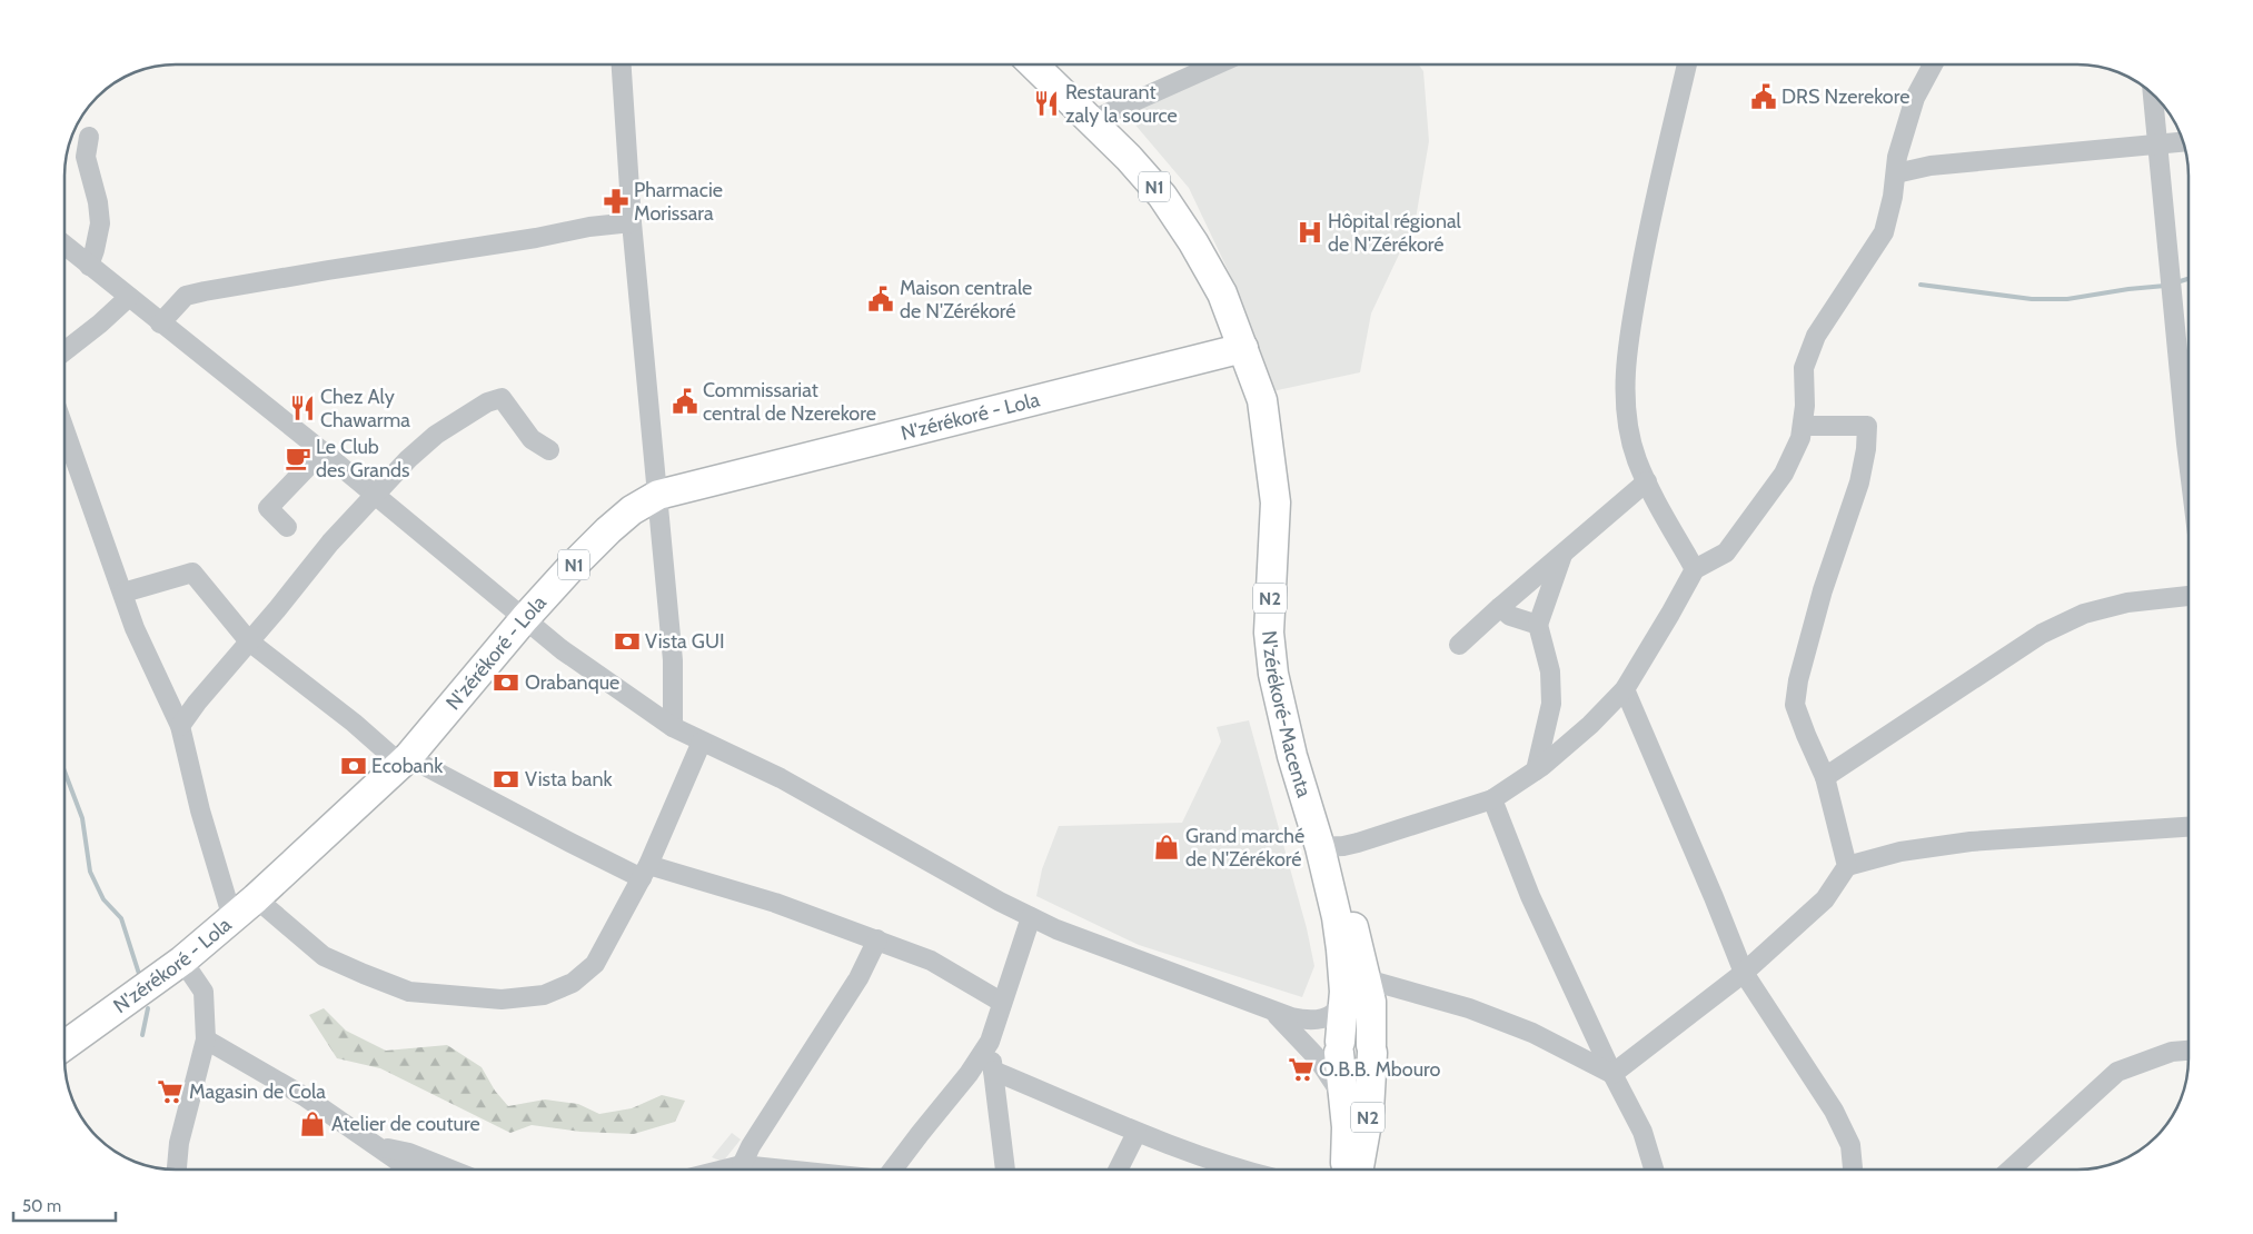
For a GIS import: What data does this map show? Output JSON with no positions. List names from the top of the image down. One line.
{"streets":{"highway":["N1","N'zérékoré - Lola","N2","N'zérékoré-Macenta"]},"crossings":[["N1","N'zérékoré - Lola"],["N1","N'zérékoré-Macenta"],["N'zérékoré - Lola","N'zérékoré-Macenta"],["N2","N'zérékoré-Macenta"]],"places":{"public building":["DRS Nzerekore","Maison centrale de N'Zérékoré","Commissariat central de Nzerekore"],"restaurant":["Restaurant zaly la source","Chez Aly Chawarma"],"pharmacy":["Pharmacie Morissara"],"hospital":["Hôpital régional de N'Zérékoré"],"cafe":["Le Club des Grands"],"bank":["Vista GUI","Orabanque","Ecobank","Vista bank"],"shop":["Grand marché de N'Zérékoré","Atelier de couture"],"supermarket":["O.B.B. Mbouro","Magasin de Cola"]},"scale_bar":"50 m"}
